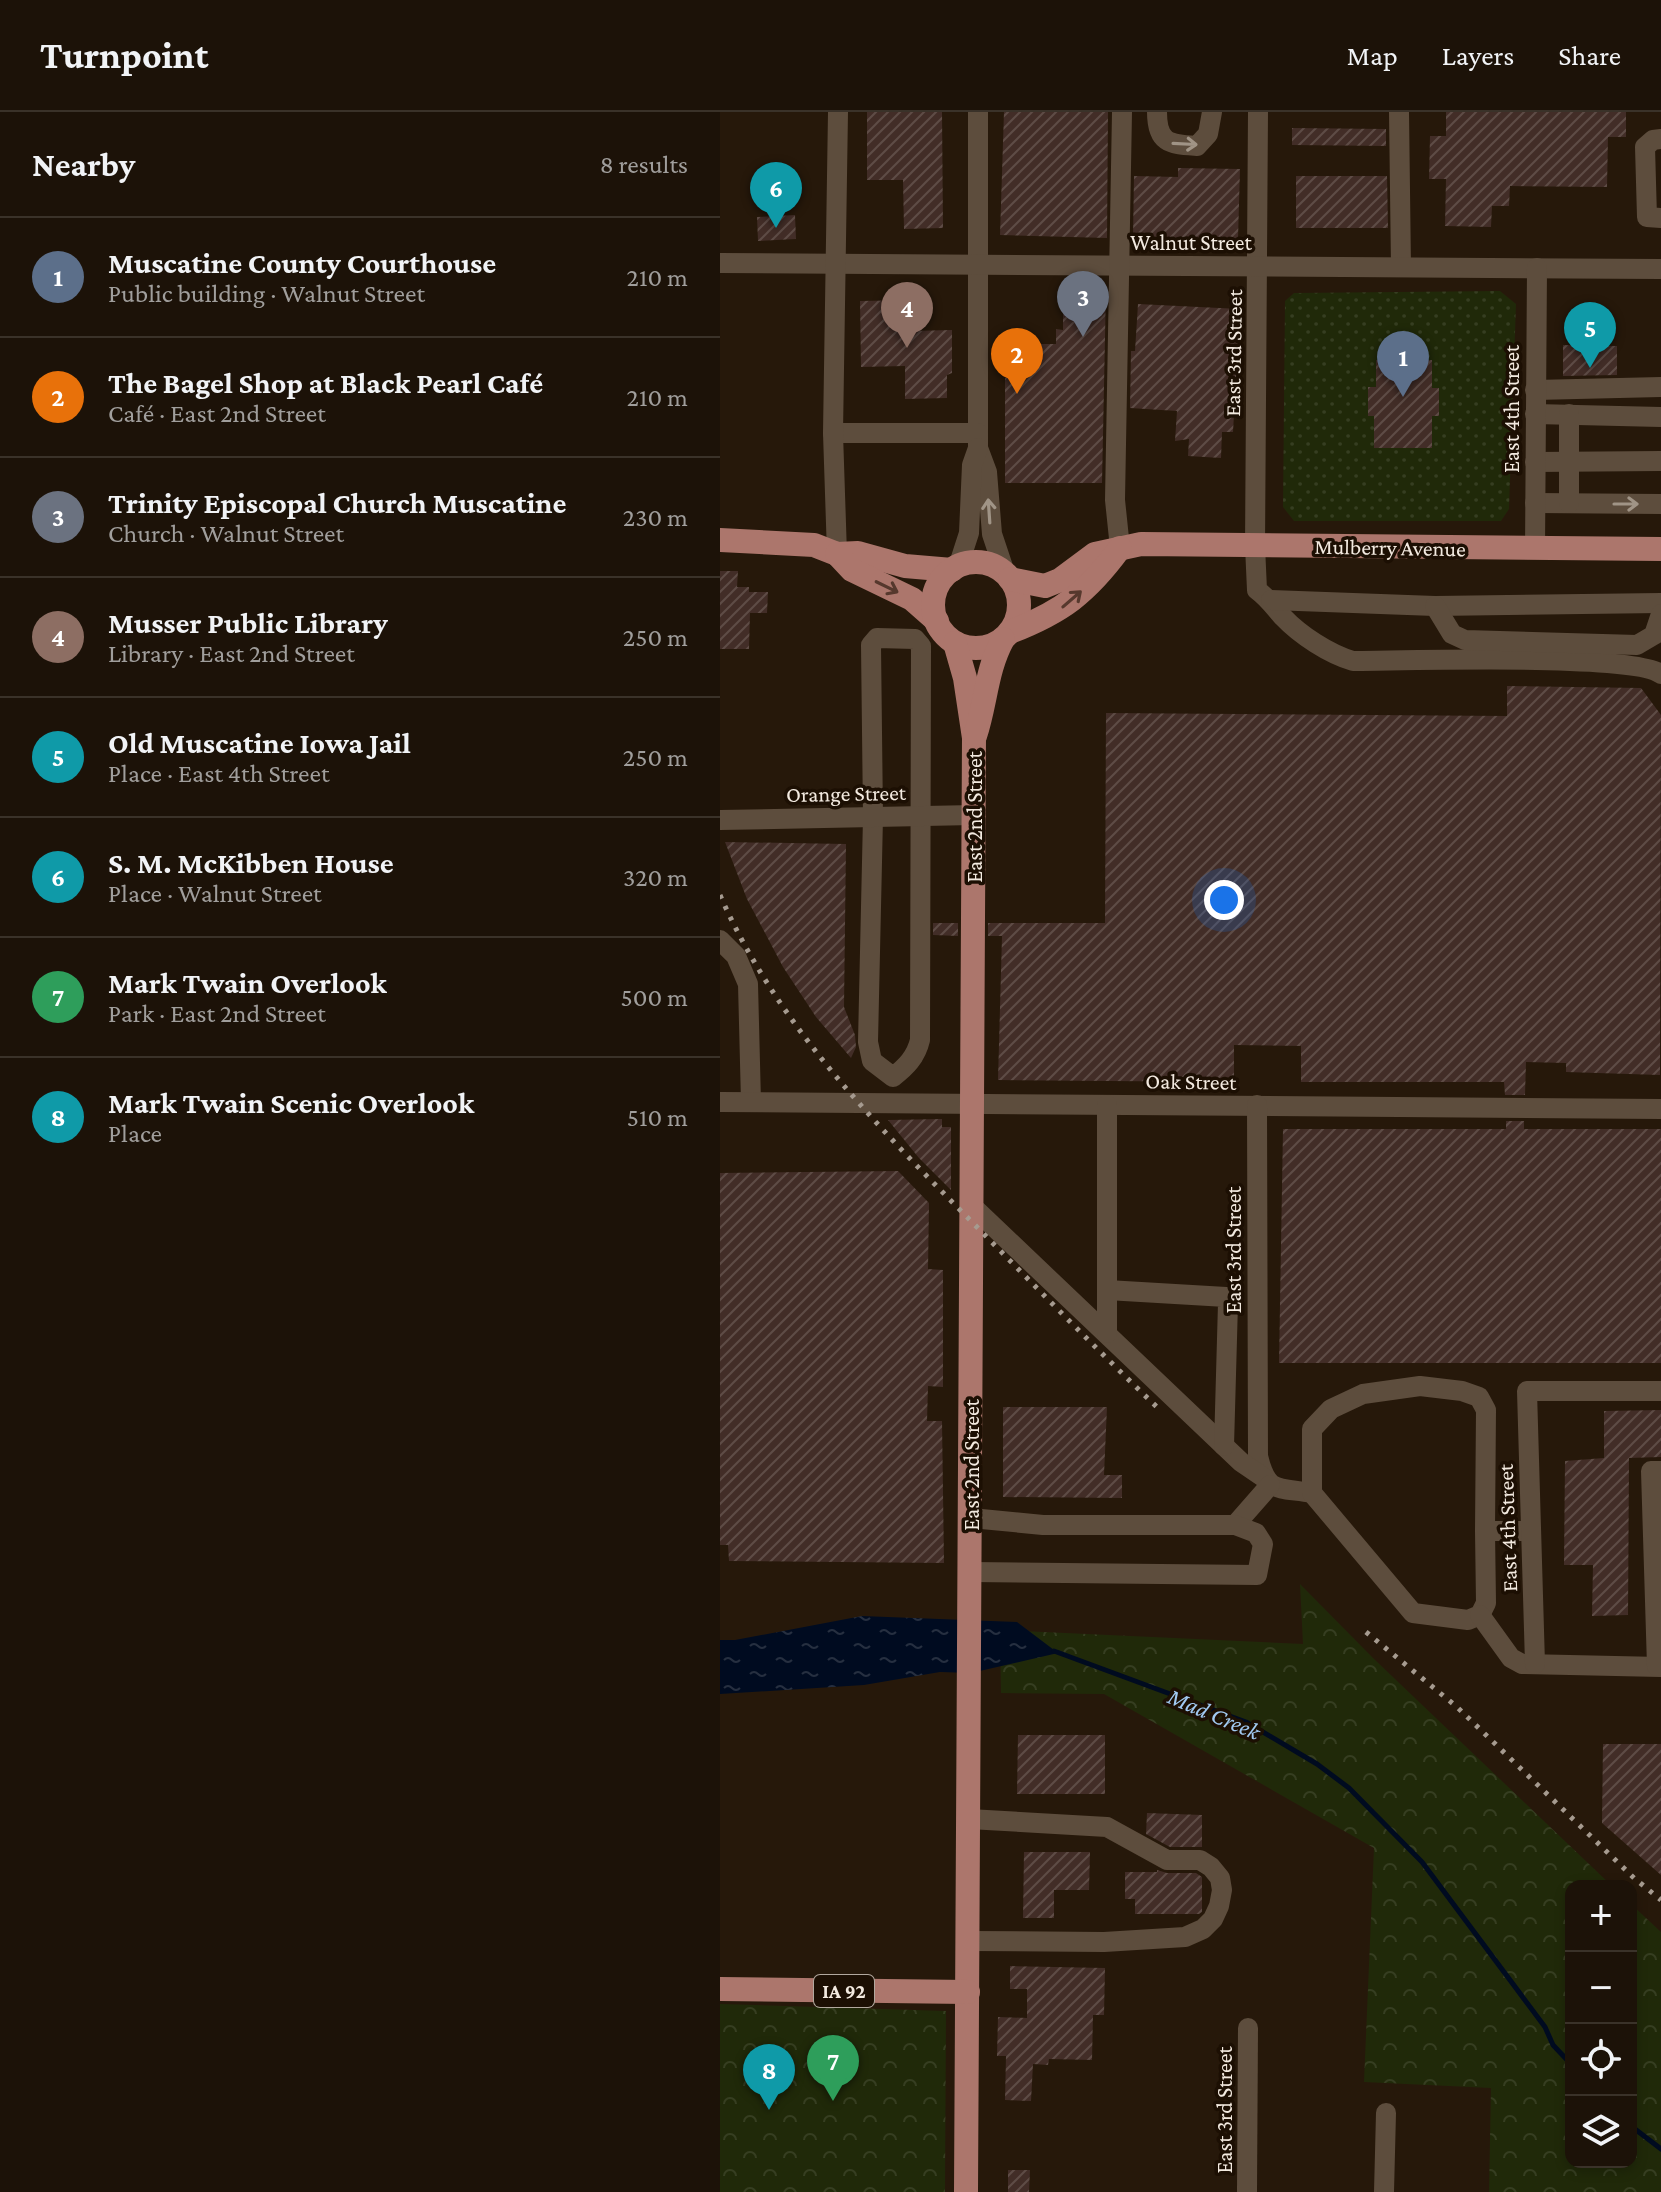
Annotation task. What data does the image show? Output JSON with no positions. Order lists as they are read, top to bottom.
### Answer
{
  "streets": {
    "main road": ["Mulberry Avenue", "East 2nd Street", "IA 92"],
    "street": [
      "Walnut Street",
      "East 3rd Street",
      "East 4th Street",
      "Orange Street",
      "Oak Street"
    ]
  },
  "crossings": [
    ["Walnut Street", "East 3rd Street"],
    ["Walnut Street", "East 4th Street"],
    ["East 3rd Street", "Mulberry Avenue"],
    ["East 3rd Street", "Oak Street"],
    ["East 4th Street", "Mulberry Avenue"],
    ["Mulberry Avenue", "East 2nd Street"],
    ["Orange Street", "East 2nd Street"],
    ["East 2nd Street", "Oak Street"],
    ["East 2nd Street", "IA 92"]
  ],
  "water": ["Mad Creek"],
  "page": {
    "header": "Turnpoint",
    "nav": ["Map", "Layers", "Share"],
    "heading": ["Nearby", "8 results"],
    "pins": [
      "6",
      "3",
      "4",
      "5",
      "2",
      "1",
      "7",
      "8"
    ],
    "list": [
      {
        "mark": "1",
        "name": "Muscatine County Courthouse",
        "note": "Public building · Walnut Street",
        "value": "210 m"
      },
      {
        "mark": "2",
        "name": "The Bagel Shop at Black Pearl Café",
        "note": "Café · East 2nd Street",
        "value": "210 m"
      },
      {
        "mark": "3",
        "name": "Trinity Episcopal Church Muscatine",
        "note": "Church · Walnut Street",
        "value": "230 m"
      },
      {
        "mark": "4",
        "name": "Musser Public Library",
        "note": "Library · East 2nd Street",
        "value": "250 m"
      },
      {
        "mark": "5",
        "name": "Old Muscatine Iowa Jail",
        "note": "Place · East 4th Street",
        "value": "250 m"
      },
      {
        "mark": "6",
        "name": "S. M. McKibben House",
        "note": "Place · Walnut Street",
        "value": "320 m"
      },
      {
        "mark": "7",
        "name": "Mark Twain Overlook",
        "note": "Park · East 2nd Street",
        "value": "500 m"
      },
      {
        "mark": "8",
        "name": "Mark Twain Scenic Overlook",
        "note": "Place",
        "value": "510 m"
      }
    ],
    "map_buttons": ["+", "−"]
  }
}
